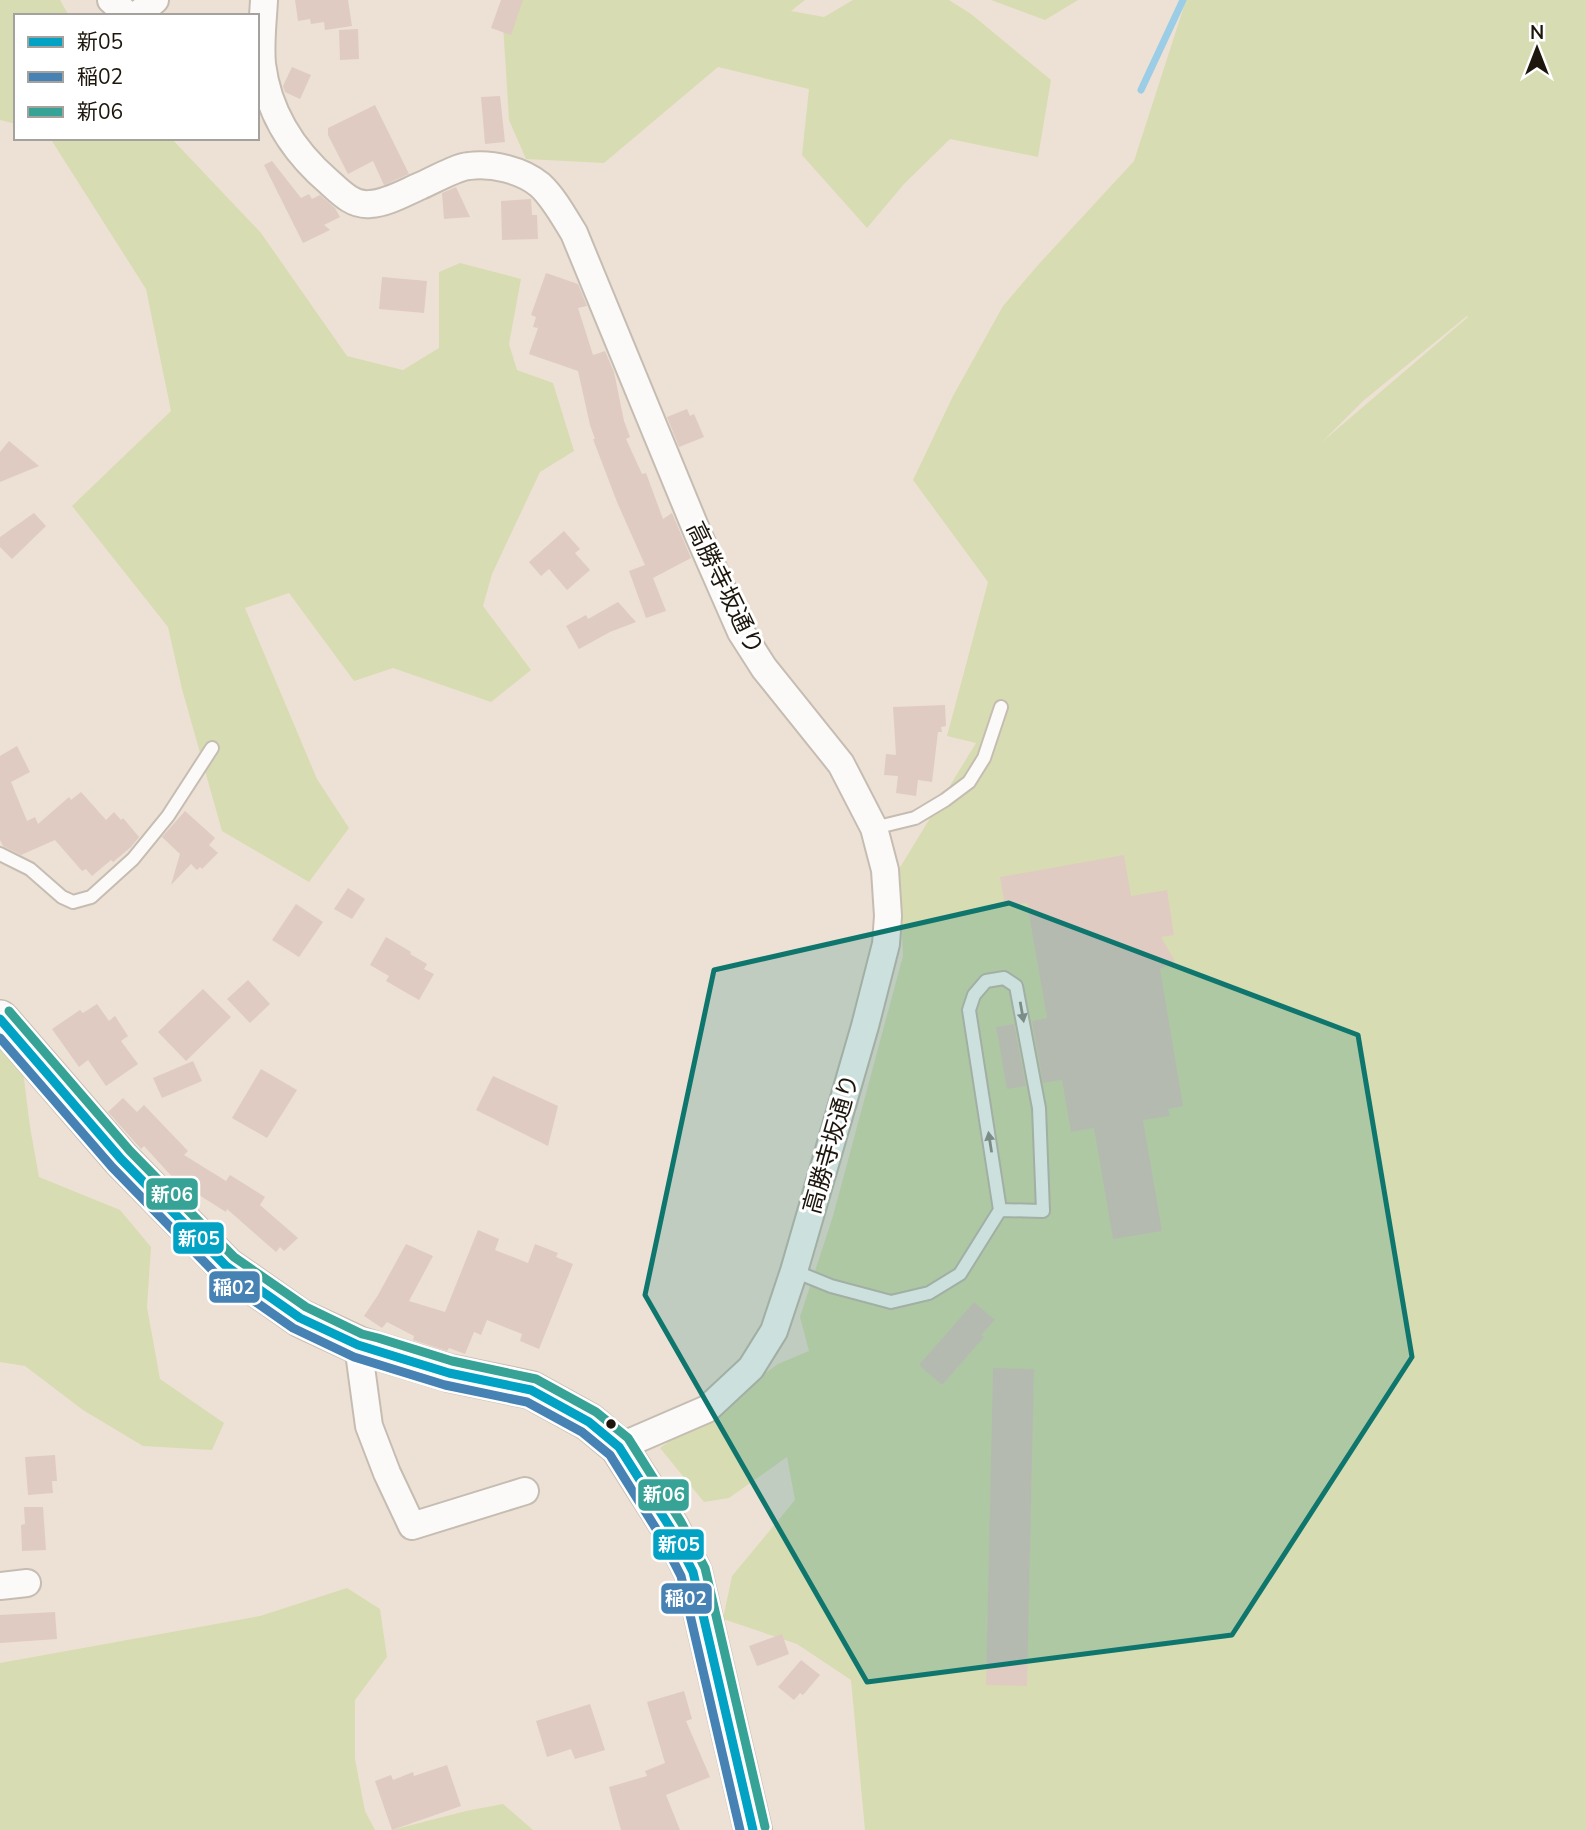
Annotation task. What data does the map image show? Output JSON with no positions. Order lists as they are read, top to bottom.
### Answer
{
  "streets": {
    "street": ["高勝寺坂通り"]
  },
  "lines": ["transit line 新06", "transit line 新05", "transit line 稲02"],
  "legend": ["新05", "稲02", "新06"],
  "north": "top"
}
